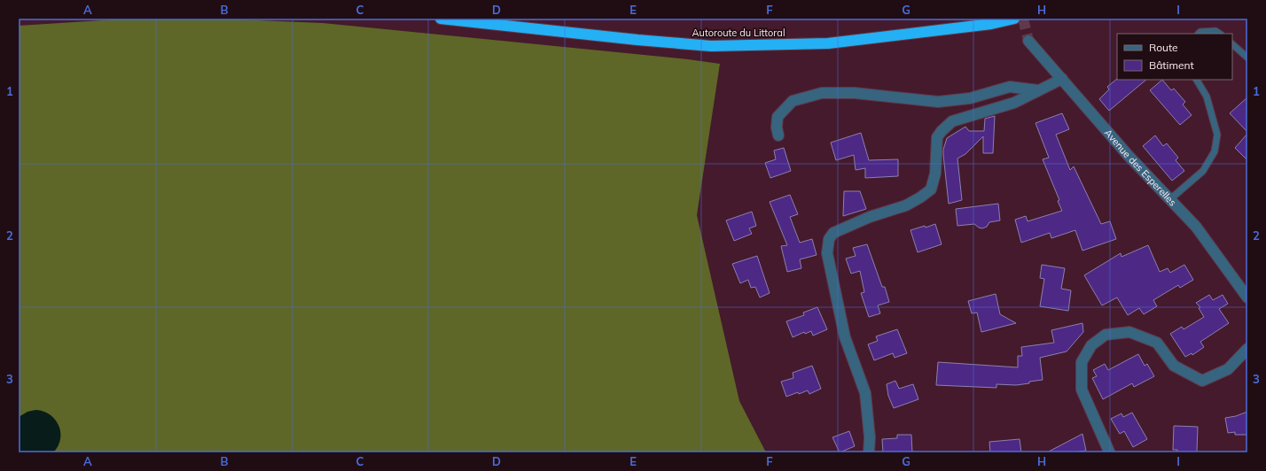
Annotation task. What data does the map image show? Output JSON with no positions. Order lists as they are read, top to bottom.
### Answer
{
  "streets": {
    "highway": ["Autoroute du Littoral"],
    "street": ["Avenue des Esperelles"]
  },
  "legend": ["Route", "Bâtiment"],
  "grid": {
    "columns": [
      "A",
      "B",
      "C",
      "D",
      "E",
      "F",
      "G",
      "H",
      "I"
    ],
    "rows": ["1", "2", "3"]
  }
}
